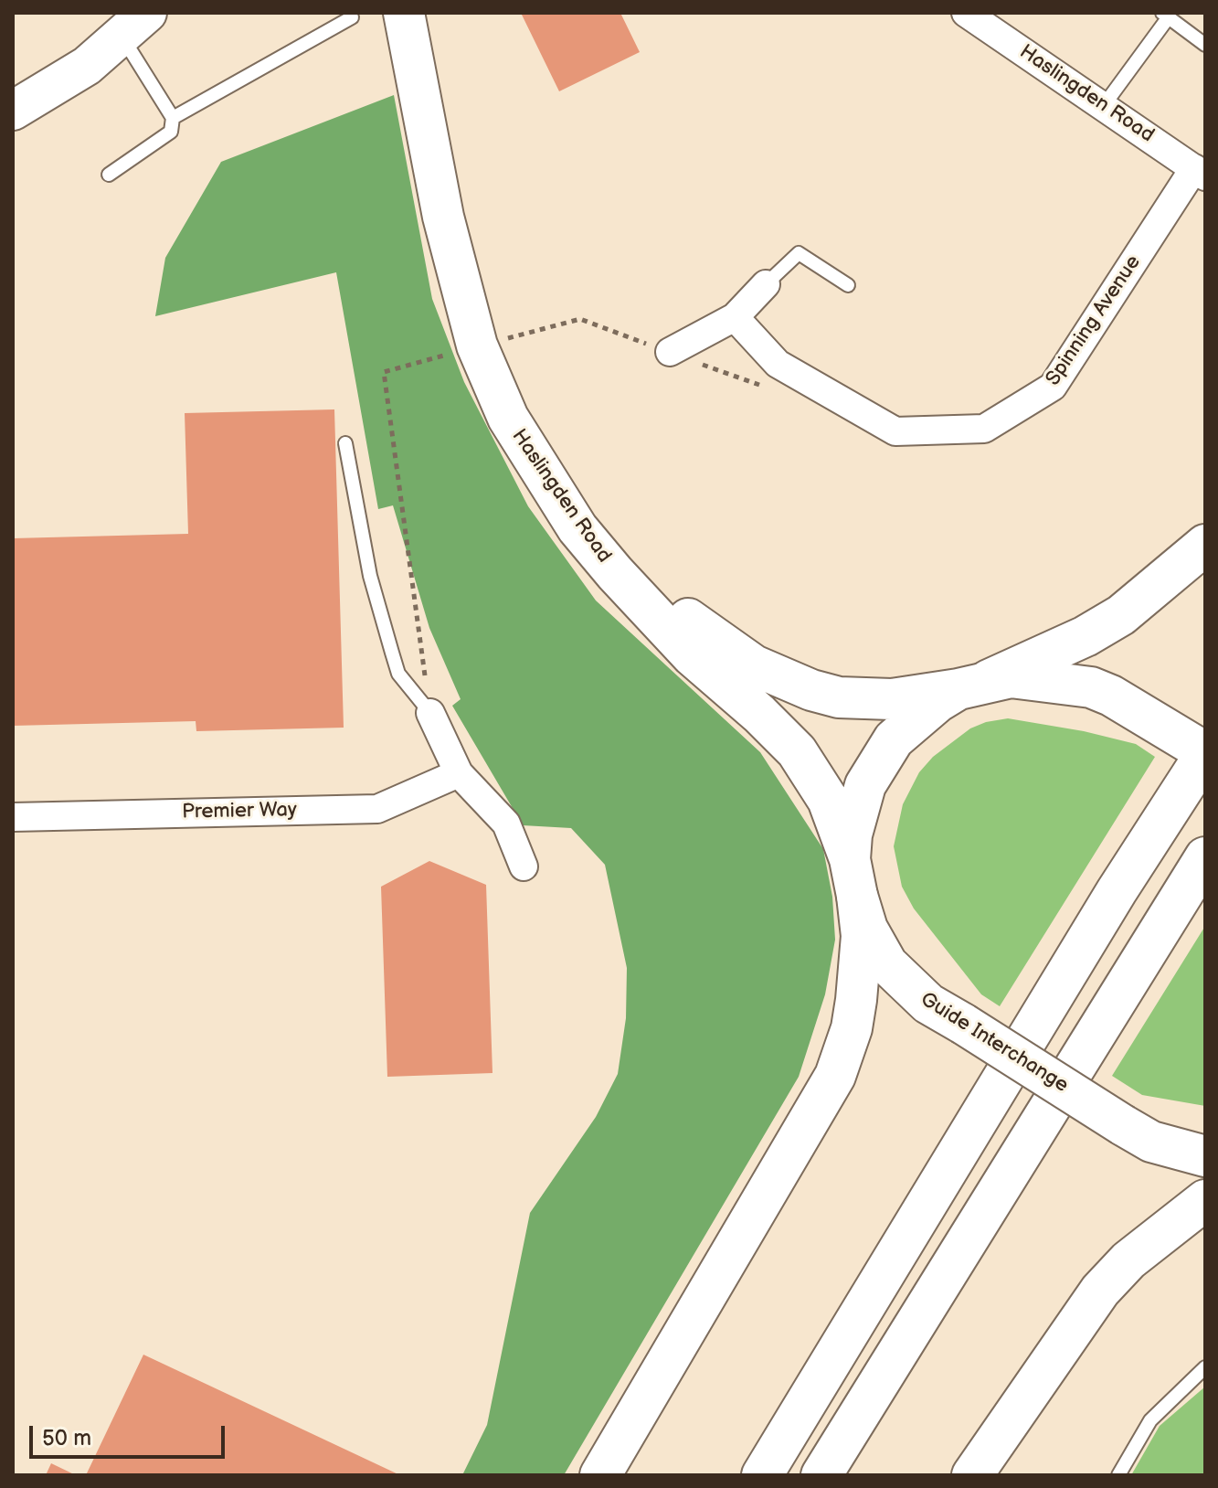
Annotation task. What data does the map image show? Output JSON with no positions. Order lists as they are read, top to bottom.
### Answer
{
  "streets": {
    "highway": ["Haslingden Road", "Guide Interchange"],
    "street": ["Spinning Avenue", "Premier Way"]
  },
  "crossings": [
    ["Haslingden Road", "Spinning Avenue"],
    ["Haslingden Road", "Guide Interchange"]
  ],
  "scale_bar": "50 m"
}
